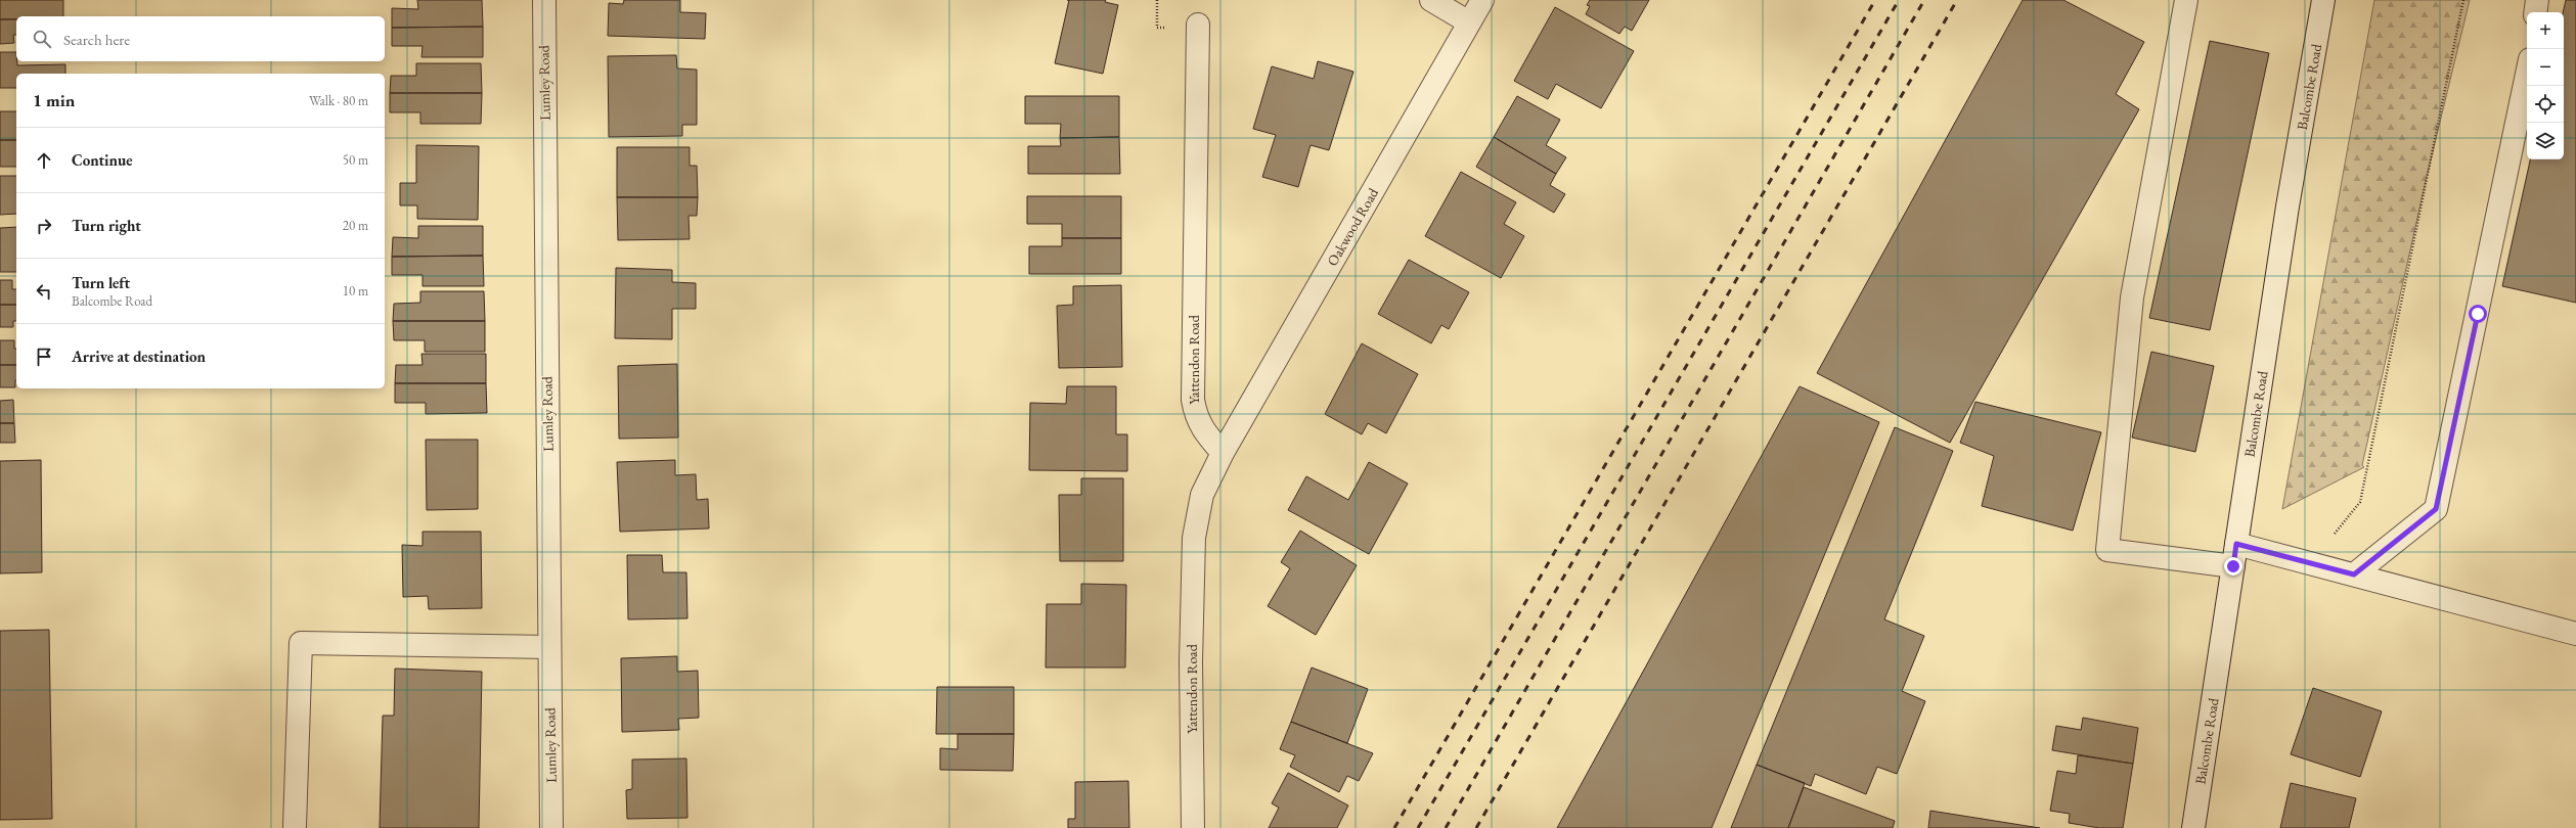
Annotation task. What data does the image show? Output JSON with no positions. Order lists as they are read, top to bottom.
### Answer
{
  "streets": {
    "street": [
      "Lumley Road",
      "Balcombe Road",
      "Oakwood Road",
      "Yattendon Road"
    ]
  },
  "crossings": [
    ["Oakwood Road", "Yattendon Road"]
  ],
  "page": {
    "map_buttons": ["+", "−"],
    "search": "Search here",
    "heading": ["1 min", "Walk · 80 m"],
    "list": [
      ["Continue", "50 m"],
      ["Turn right", "20 m"],
      ["Turn left", "Balcombe Road", "10 m"],
      "Arrive at destination"
    ]
  }
}
